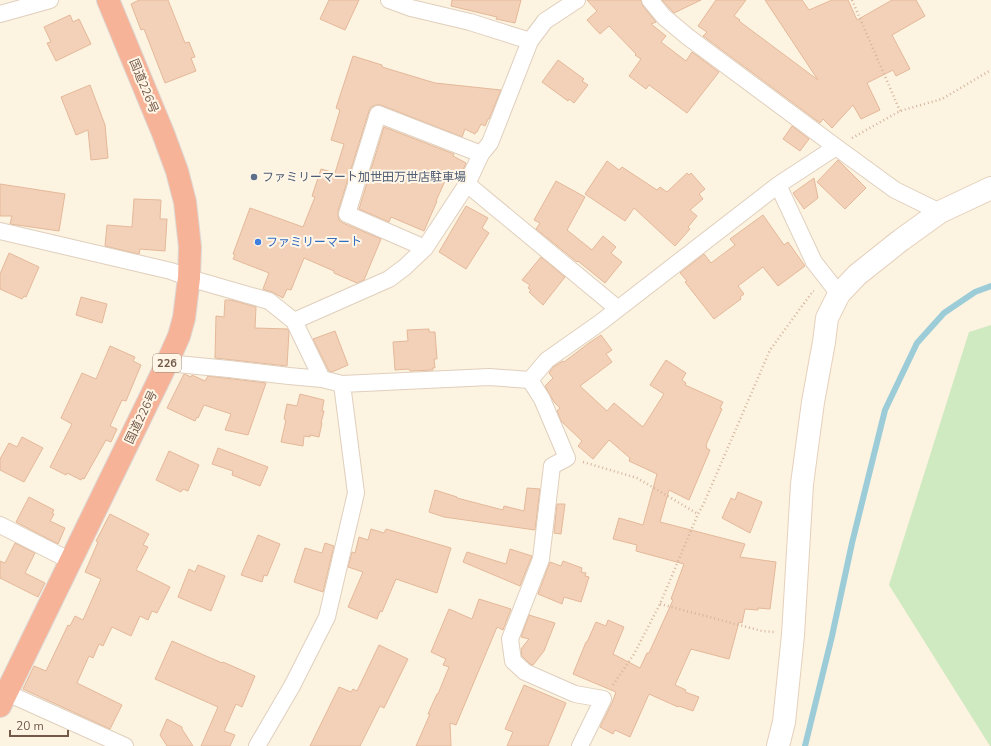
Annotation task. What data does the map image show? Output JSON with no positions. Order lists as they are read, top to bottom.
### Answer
{
  "streets": {
    "highway": ["国道226号", "226"]
  },
  "places": ["ファミリーマート加世田万世店駐車場", "ファミリーマート"],
  "scale_bar": "20 m"
}
